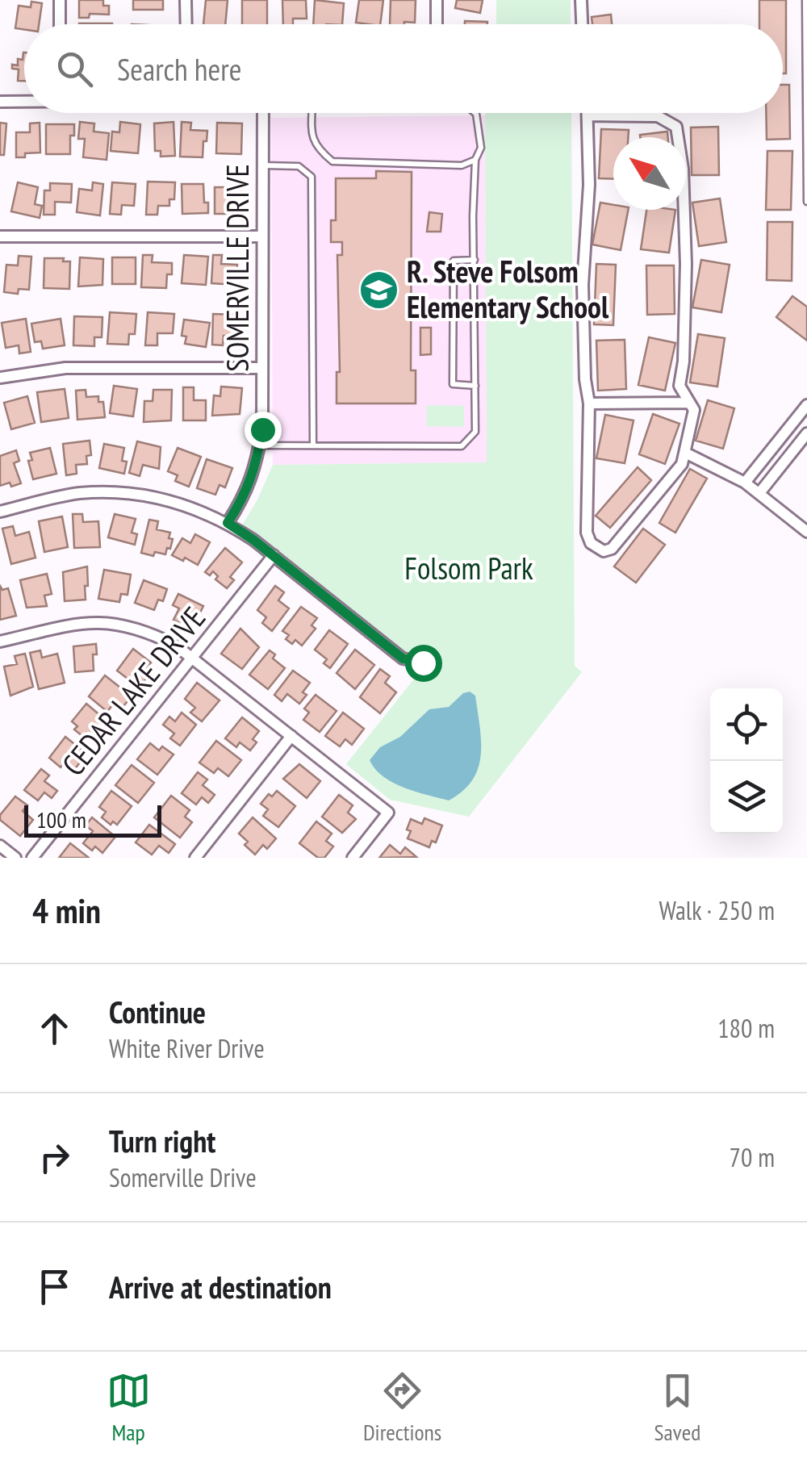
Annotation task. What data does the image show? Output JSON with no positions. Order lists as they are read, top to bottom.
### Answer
{
  "streets": {
    "street": ["SOMERVILLE DRIVE", "CEDAR LAKE DRIVE"]
  },
  "parks": ["Folsom Park"],
  "places": {
    "school or university": ["R. Steve Folsom Elementary School"]
  },
  "scale_bar": "100 m",
  "north": "top left",
  "page": {
    "search": "Search here",
    "scale": "100 m",
    "heading": ["4 min", "Walk · 250 m"],
    "list": [
      ["Continue", "White River Drive", "180 m"],
      ["Turn right", "Somerville Drive", "70 m"],
      "Arrive at destination"
    ],
    "nav": ["Map", "Directions", "Saved"]
  }
}
